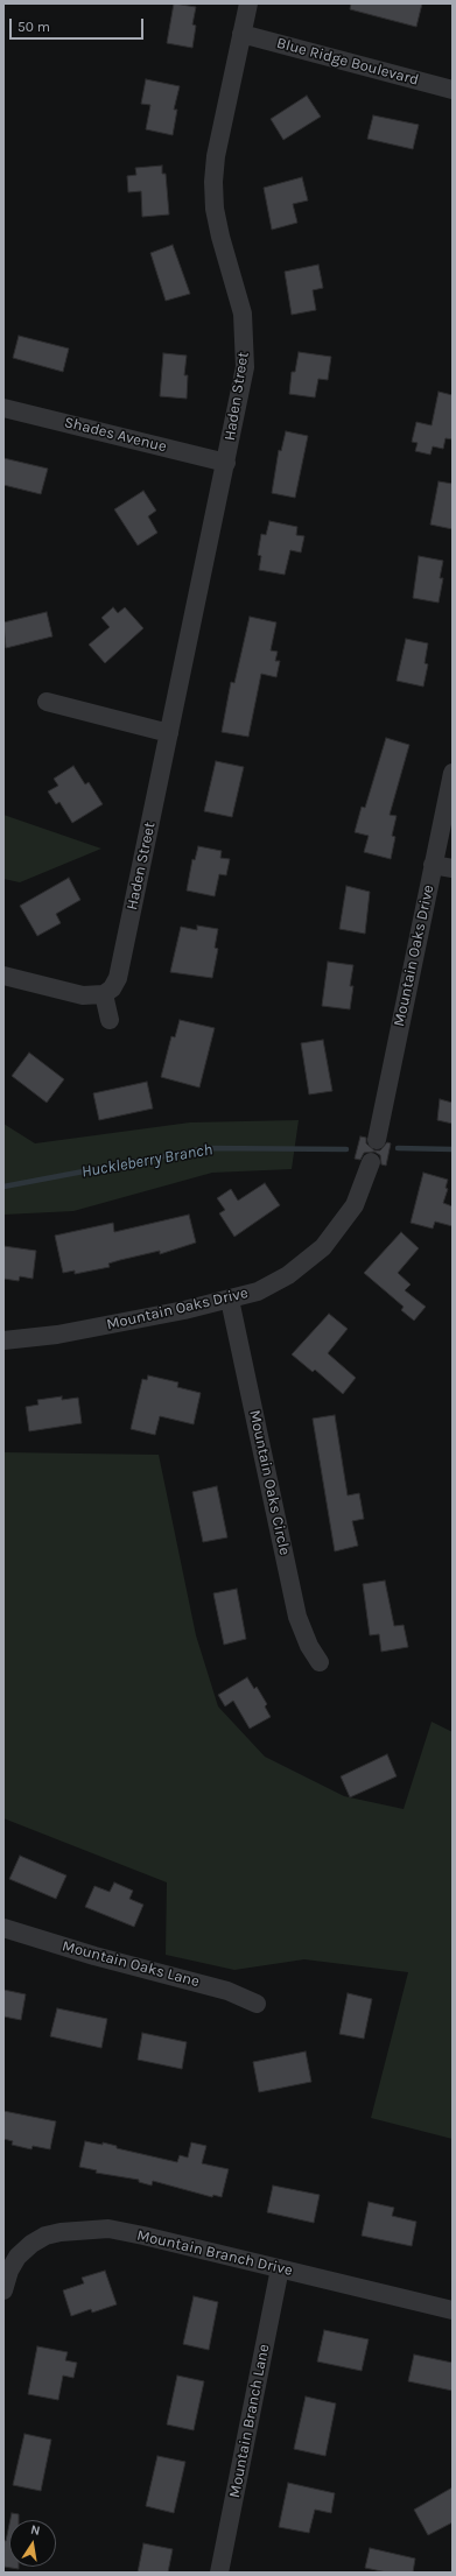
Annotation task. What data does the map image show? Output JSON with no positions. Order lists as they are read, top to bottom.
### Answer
{
  "streets": {
    "street": [
      "Blue Ridge Boulevard",
      "Haden Street",
      "Shades Avenue",
      "Mountain Oaks Drive",
      "Mountain Oaks Circle",
      "Mountain Oaks Lane",
      "Mountain Branch Drive",
      "Mountain Branch Lane"
    ]
  },
  "crossings": [
    ["Blue Ridge Boulevard", "Haden Street"],
    ["Haden Street", "Shades Avenue"],
    ["Mountain Oaks Drive", "Mountain Oaks Circle"],
    ["Mountain Branch Drive", "Mountain Branch Lane"]
  ],
  "water": ["Huckleberry Branch"],
  "scale_bar": "50 m",
  "north": "top"
}
